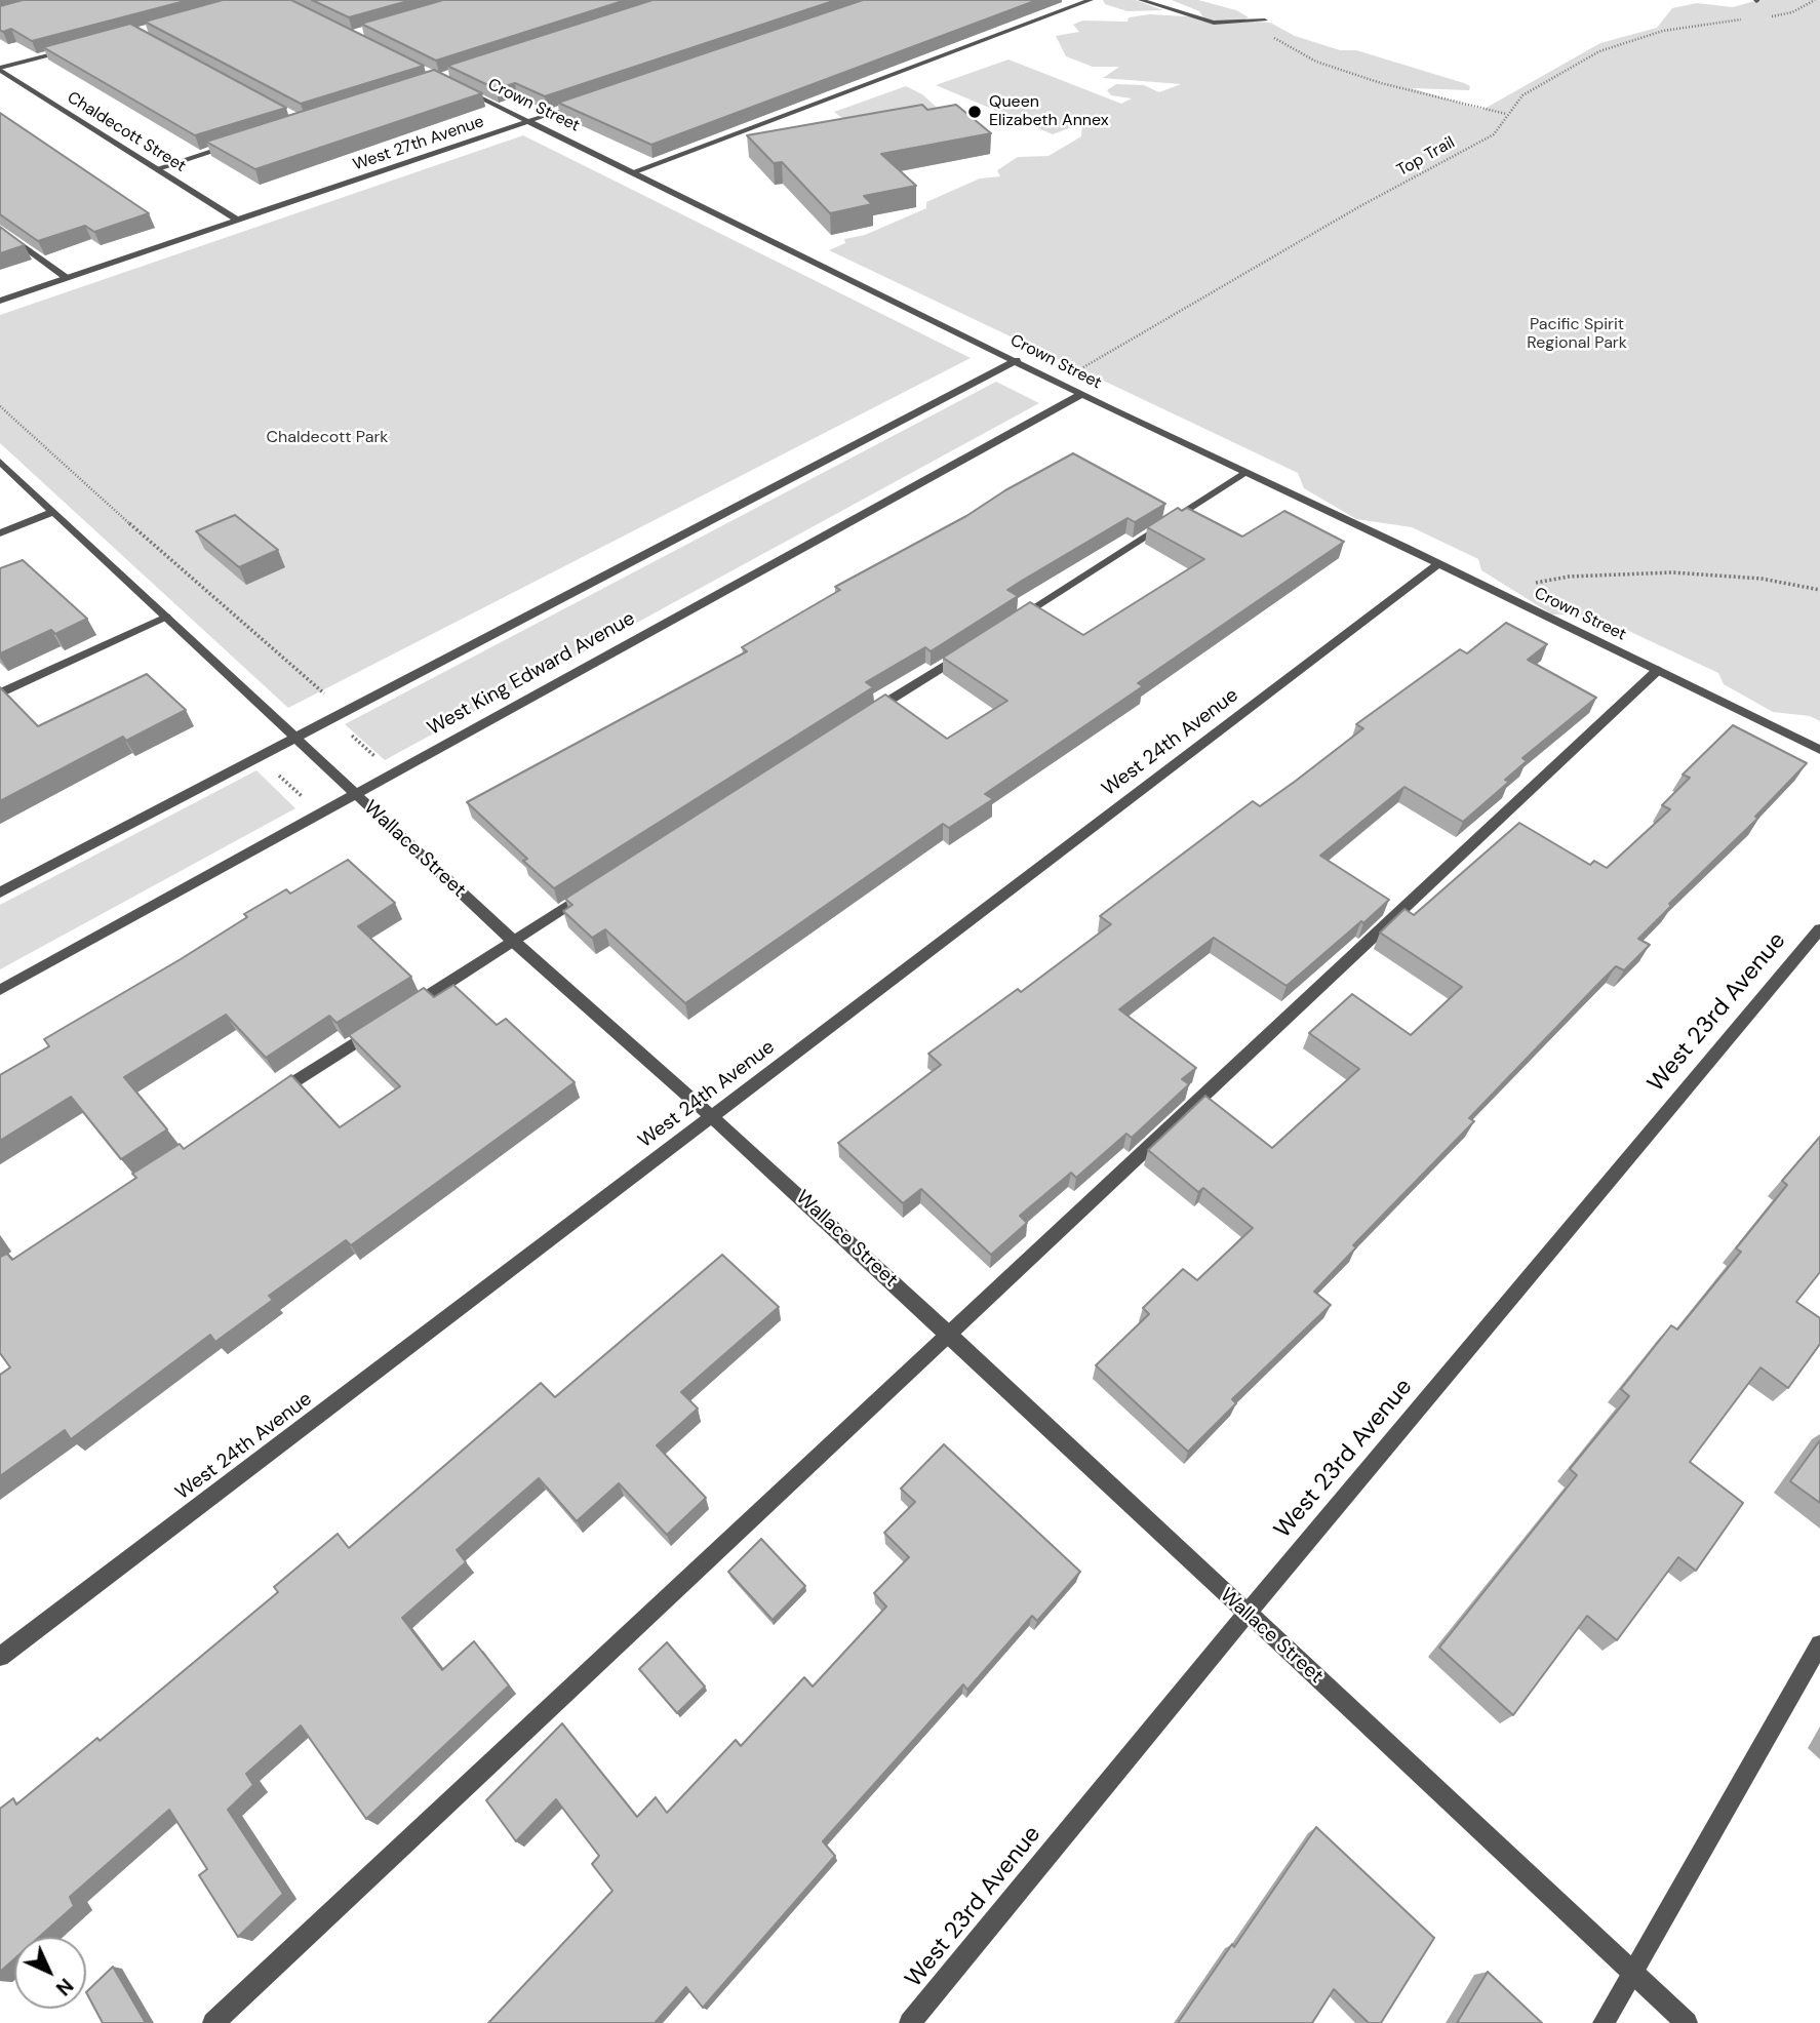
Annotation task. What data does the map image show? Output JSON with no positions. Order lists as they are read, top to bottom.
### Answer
{
  "streets": {
    "street": [
      "Crown Street",
      "Chaldecott Street",
      "West 27th Avenue",
      "West King Edward Avenue",
      "West 24th Avenue",
      "Wallace Street",
      "West 23rd Avenue"
    ],
    "path": ["Top Trail"]
  },
  "crossings": [
    ["Crown Street", "West 27th Avenue"],
    ["Crown Street", "Top Trail"],
    ["Crown Street", "West King Edward Avenue"],
    ["Crown Street", "West 24th Avenue"],
    ["Chaldecott Street", "West 27th Avenue"],
    ["West King Edward Avenue", "Wallace Street"],
    ["West 24th Avenue", "Wallace Street"],
    ["Wallace Street", "West 23rd Avenue"]
  ],
  "parks": ["Pacific Spirit Regional Park", "Chaldecott Park"],
  "places": ["Queen Elizabeth Annex"],
  "north": "bottom right"
}
